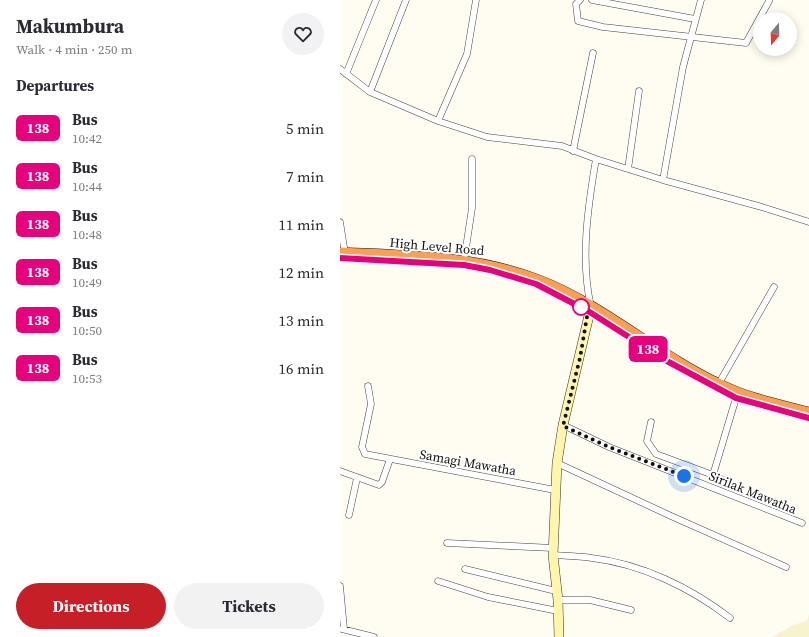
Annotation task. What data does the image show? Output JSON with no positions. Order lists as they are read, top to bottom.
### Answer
{
  "streets": {
    "highway": ["High Level Road"],
    "street": ["Samagi Mawatha", "Sirilak Mawatha"]
  },
  "lines": ["bus line 138"],
  "north": "bottom",
  "page": {
    "heading": [
      ["Makumbura", "Walk · 4 min · 250 m"],
      "Departures"
    ],
    "on_map": "138",
    "list": [
      {
        "mark": "138",
        "name": "Bus",
        "note": "10:42",
        "value": "5 min"
      },
      {
        "mark": "138",
        "name": "Bus",
        "note": "10:44",
        "value": "7 min"
      },
      {
        "mark": "138",
        "name": "Bus",
        "note": "10:48",
        "value": "11 min"
      },
      {
        "mark": "138",
        "name": "Bus",
        "note": "10:49",
        "value": "12 min"
      },
      {
        "mark": "138",
        "name": "Bus",
        "note": "10:50",
        "value": "13 min"
      },
      {
        "mark": "138",
        "name": "Bus",
        "note": "10:53",
        "value": "16 min"
      }
    ],
    "buttons": ["Directions", "Tickets"]
  }
}
